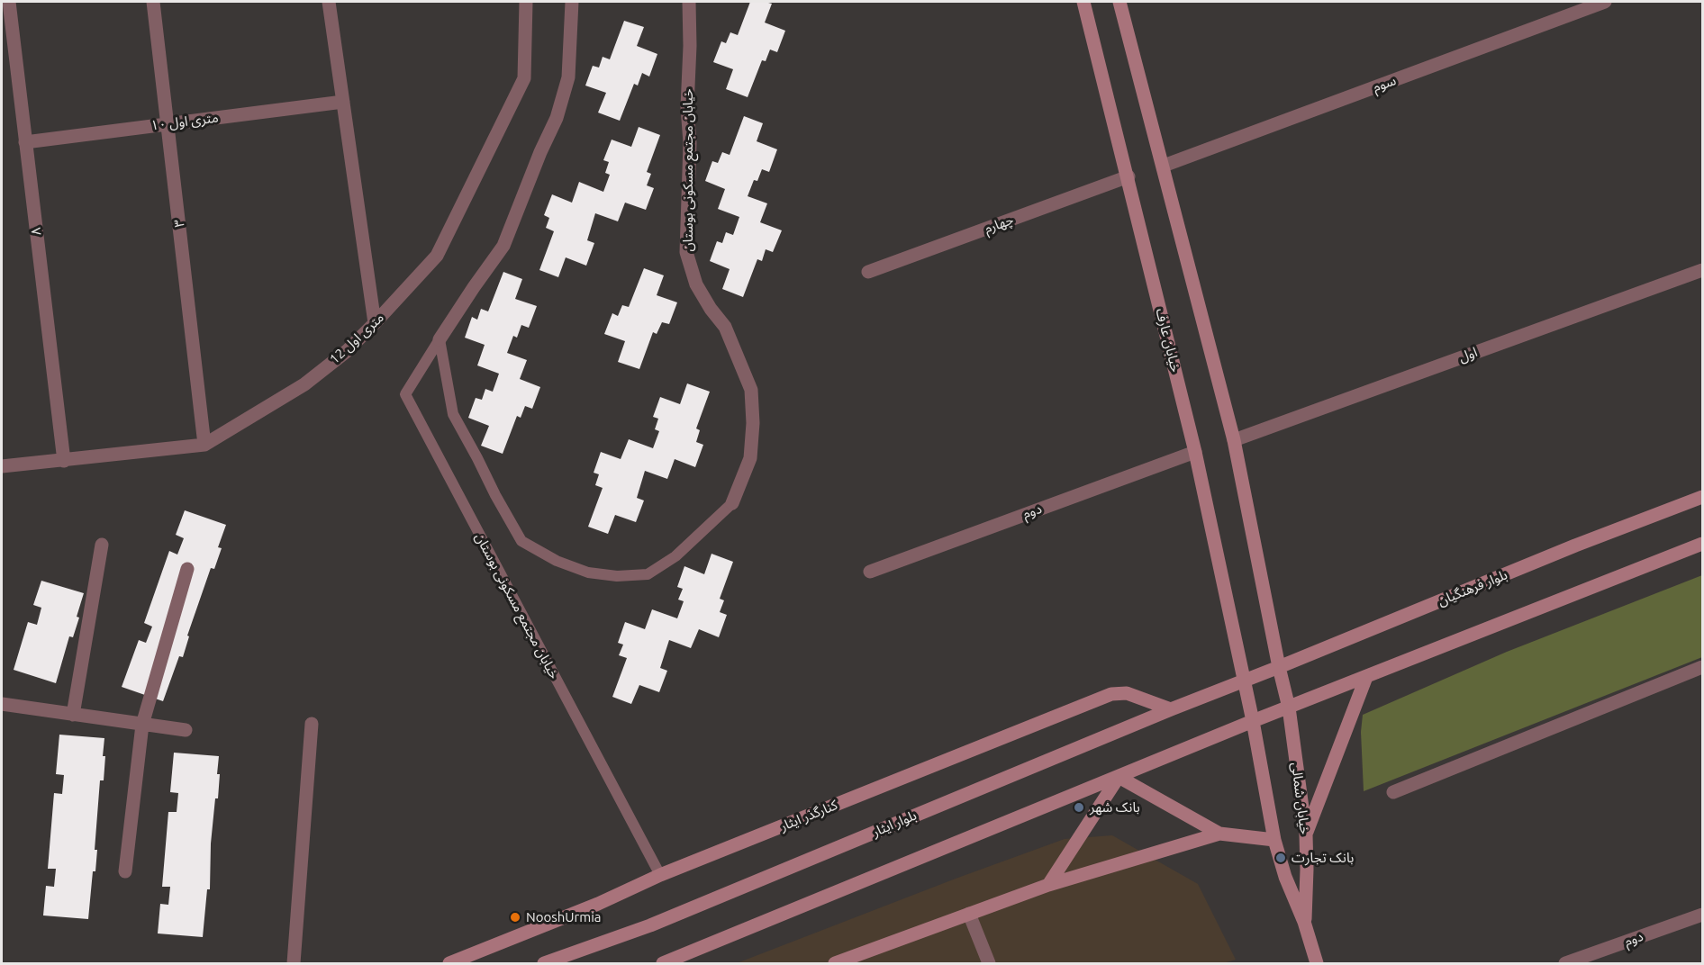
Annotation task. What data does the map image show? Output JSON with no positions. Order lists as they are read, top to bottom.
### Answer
{
  "streets": {
    "main road": [
      "خیابان عارف",
      "بلوار فرهنگیان",
      "خیابان شمالی",
      "کنارگذر ایثار",
      "بلوار ایثار"
    ],
    "street": [
      "سوم",
      "۱۰ متری اول",
      "خیابان مجتمع مسکونی بوستان",
      "۳",
      "چهارم",
      "۸",
      "12 متری اول",
      "اول",
      "دوم"
    ]
  },
  "crossings": [
    ["۱۰ متری اول", "۳"],
    ["۱۰ متری اول", "۸"],
    ["خیابان مجتمع مسکونی بوستان", "کنارگذر ایثار"],
    ["۳", "12 متری اول"],
    ["چهارم", "خیابان عارف"],
    ["۸", "12 متری اول"],
    ["خیابان عارف", "دوم"],
    ["خیابان عارف", "بلوار فرهنگیان"],
    ["خیابان عارف", "خیابان شمالی"],
    ["خیابان عارف", "بلوار ایثار"],
    ["بلوار فرهنگیان", "خیابان شمالی"],
    ["بلوار فرهنگیان", "بلوار ایثار"],
    ["کنارگذر ایثار", "بلوار ایثار"]
  ],
  "places": ["بانک شهر", "بانک تجارت", "NooshUrmia"]
}
